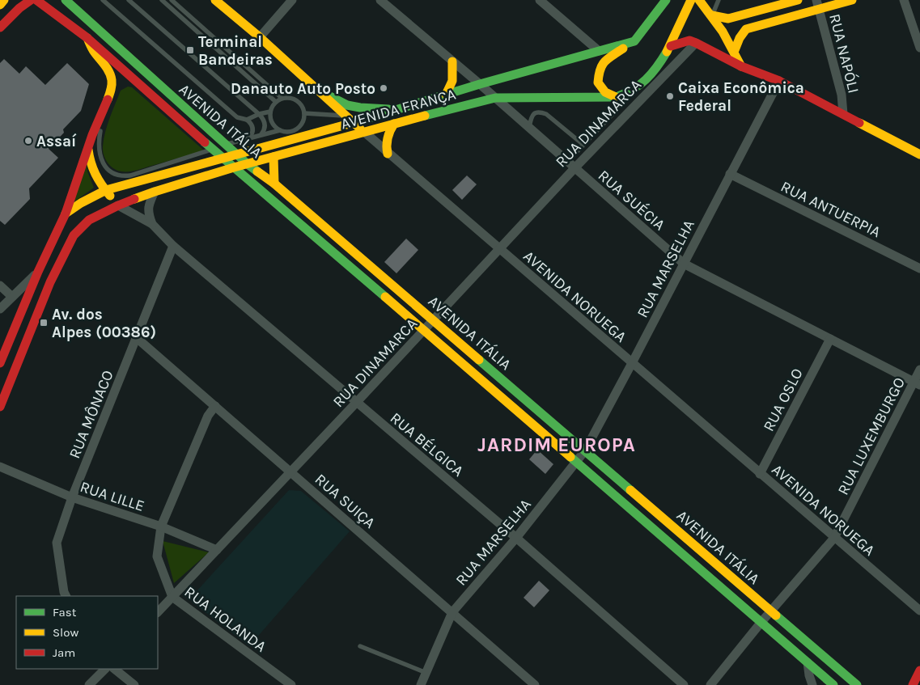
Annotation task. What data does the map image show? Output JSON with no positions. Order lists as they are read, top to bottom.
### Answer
{
  "streets": {
    "main road": ["AVENIDA FRANÇA", "AVENIDA ITÁLIA", "AVENIDA NORUEGA"],
    "street": [
      "RUA NAPÓLI",
      "RUA DINAMARCA",
      "RUA SUÉCIA",
      "RUA ANTUERPIA",
      "RUA MARSELHA",
      "RUA OSLO",
      "RUA MÔNACO",
      "RUA LUXEMBURGO",
      "RUA BÉLGICA",
      "RUA LILLE",
      "RUA SUIÇA",
      "RUA HOLANDA"
    ]
  },
  "crossings": [
    ["AVENIDA FRANÇA", "AVENIDA ITÁLIA"],
    ["AVENIDA FRANÇA", "RUA SUÉCIA"],
    ["AVENIDA FRANÇA", "AVENIDA NORUEGA"],
    ["AVENIDA FRANÇA", "RUA BÉLGICA"],
    ["AVENIDA ITÁLIA", "RUA DINAMARCA"],
    ["AVENIDA ITÁLIA", "RUA MARSELHA"],
    ["AVENIDA ITÁLIA", "RUA LUXEMBURGO"],
    ["RUA DINAMARCA", "RUA SUÉCIA"],
    ["RUA DINAMARCA", "AVENIDA NORUEGA"],
    ["RUA DINAMARCA", "RUA BÉLGICA"],
    ["RUA DINAMARCA", "RUA LILLE"],
    ["RUA DINAMARCA", "RUA SUIÇA"],
    ["RUA DINAMARCA", "RUA HOLANDA"],
    ["RUA SUÉCIA", "RUA MARSELHA"],
    ["RUA SUÉCIA", "RUA OSLO"],
    ["RUA SUÉCIA", "RUA LUXEMBURGO"],
    ["RUA ANTUERPIA", "RUA MARSELHA"],
    ["RUA MARSELHA", "AVENIDA NORUEGA"],
    ["RUA MARSELHA", "RUA BÉLGICA"],
    ["RUA MARSELHA", "RUA SUIÇA"],
    ["AVENIDA NORUEGA", "RUA OSLO"],
    ["AVENIDA NORUEGA", "RUA LUXEMBURGO"],
    ["RUA MÔNACO", "RUA BÉLGICA"],
    ["RUA MÔNACO", "RUA LILLE"],
    ["RUA MÔNACO", "RUA SUIÇA"],
    ["RUA LILLE", "RUA HOLANDA"],
    ["RUA SUIÇA", "RUA HOLANDA"]
  ],
  "districts": ["JARDIM EUROPA"],
  "places": {
    "transit": ["Terminal Bandeiras", "Av. dos Alpes (00386)"],
    "other": ["Danauto Auto Posto", "Caixa Econômica Federal", "Assaí"]
  },
  "legend": ["Fast", "Slow", "Jam"]
}
